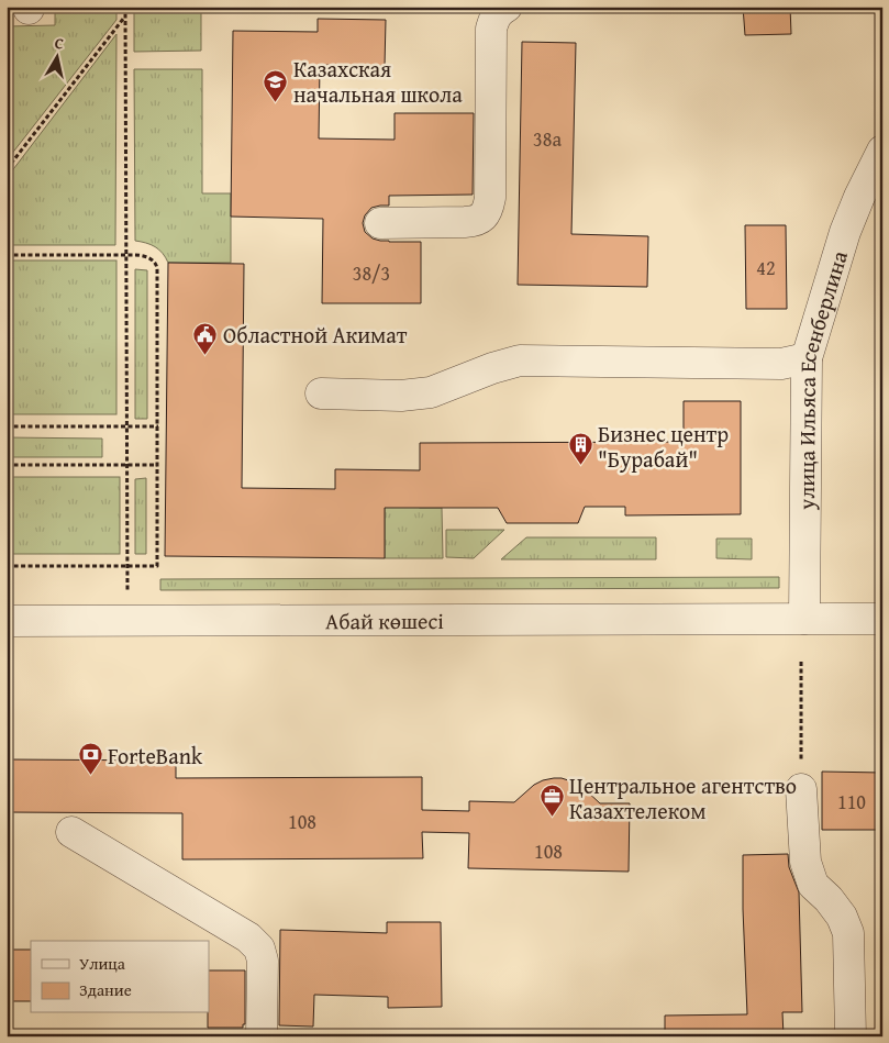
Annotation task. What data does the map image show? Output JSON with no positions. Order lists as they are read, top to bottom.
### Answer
{
  "streets": {
    "street": ["улица Ильяса Есенберлина", "Абай көшесі"]
  },
  "crossings": [
    ["улица Ильяса Есенберлина", "Абай көшесі"]
  ],
  "places": {
    "school or university": ["Казахская начальная школа"],
    "public building": ["Областной Акимат"],
    "building": ["Бизнес центр \"Бурабай\""],
    "bank": ["ForteBank"],
    "office": ["Центральное агентство Казахтелеком"]
  },
  "house_numbers": [
    "38а",
    "42",
    "38/3",
    "110",
    "108",
    "108"
  ],
  "legend": ["Улица", "Здание"],
  "north": "top"
}
